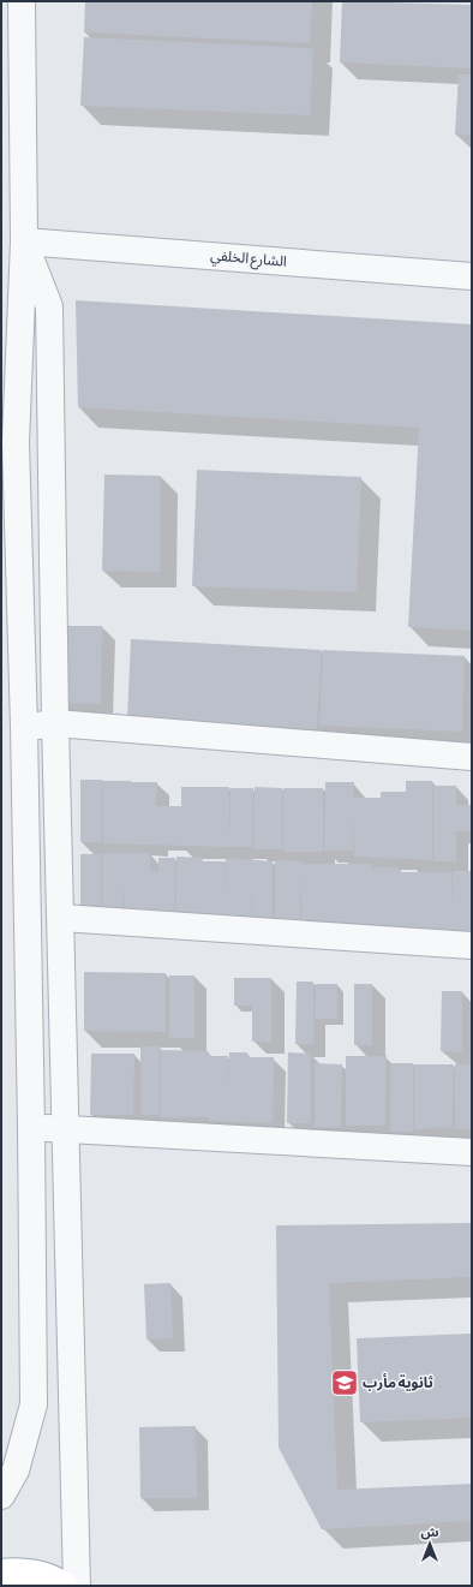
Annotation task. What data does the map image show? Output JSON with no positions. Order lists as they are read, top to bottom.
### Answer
{
  "streets": {
    "street": ["الشارع الخلفي"]
  },
  "places": {
    "school or university": ["ثانوية مأرب"]
  },
  "north": "top"
}
